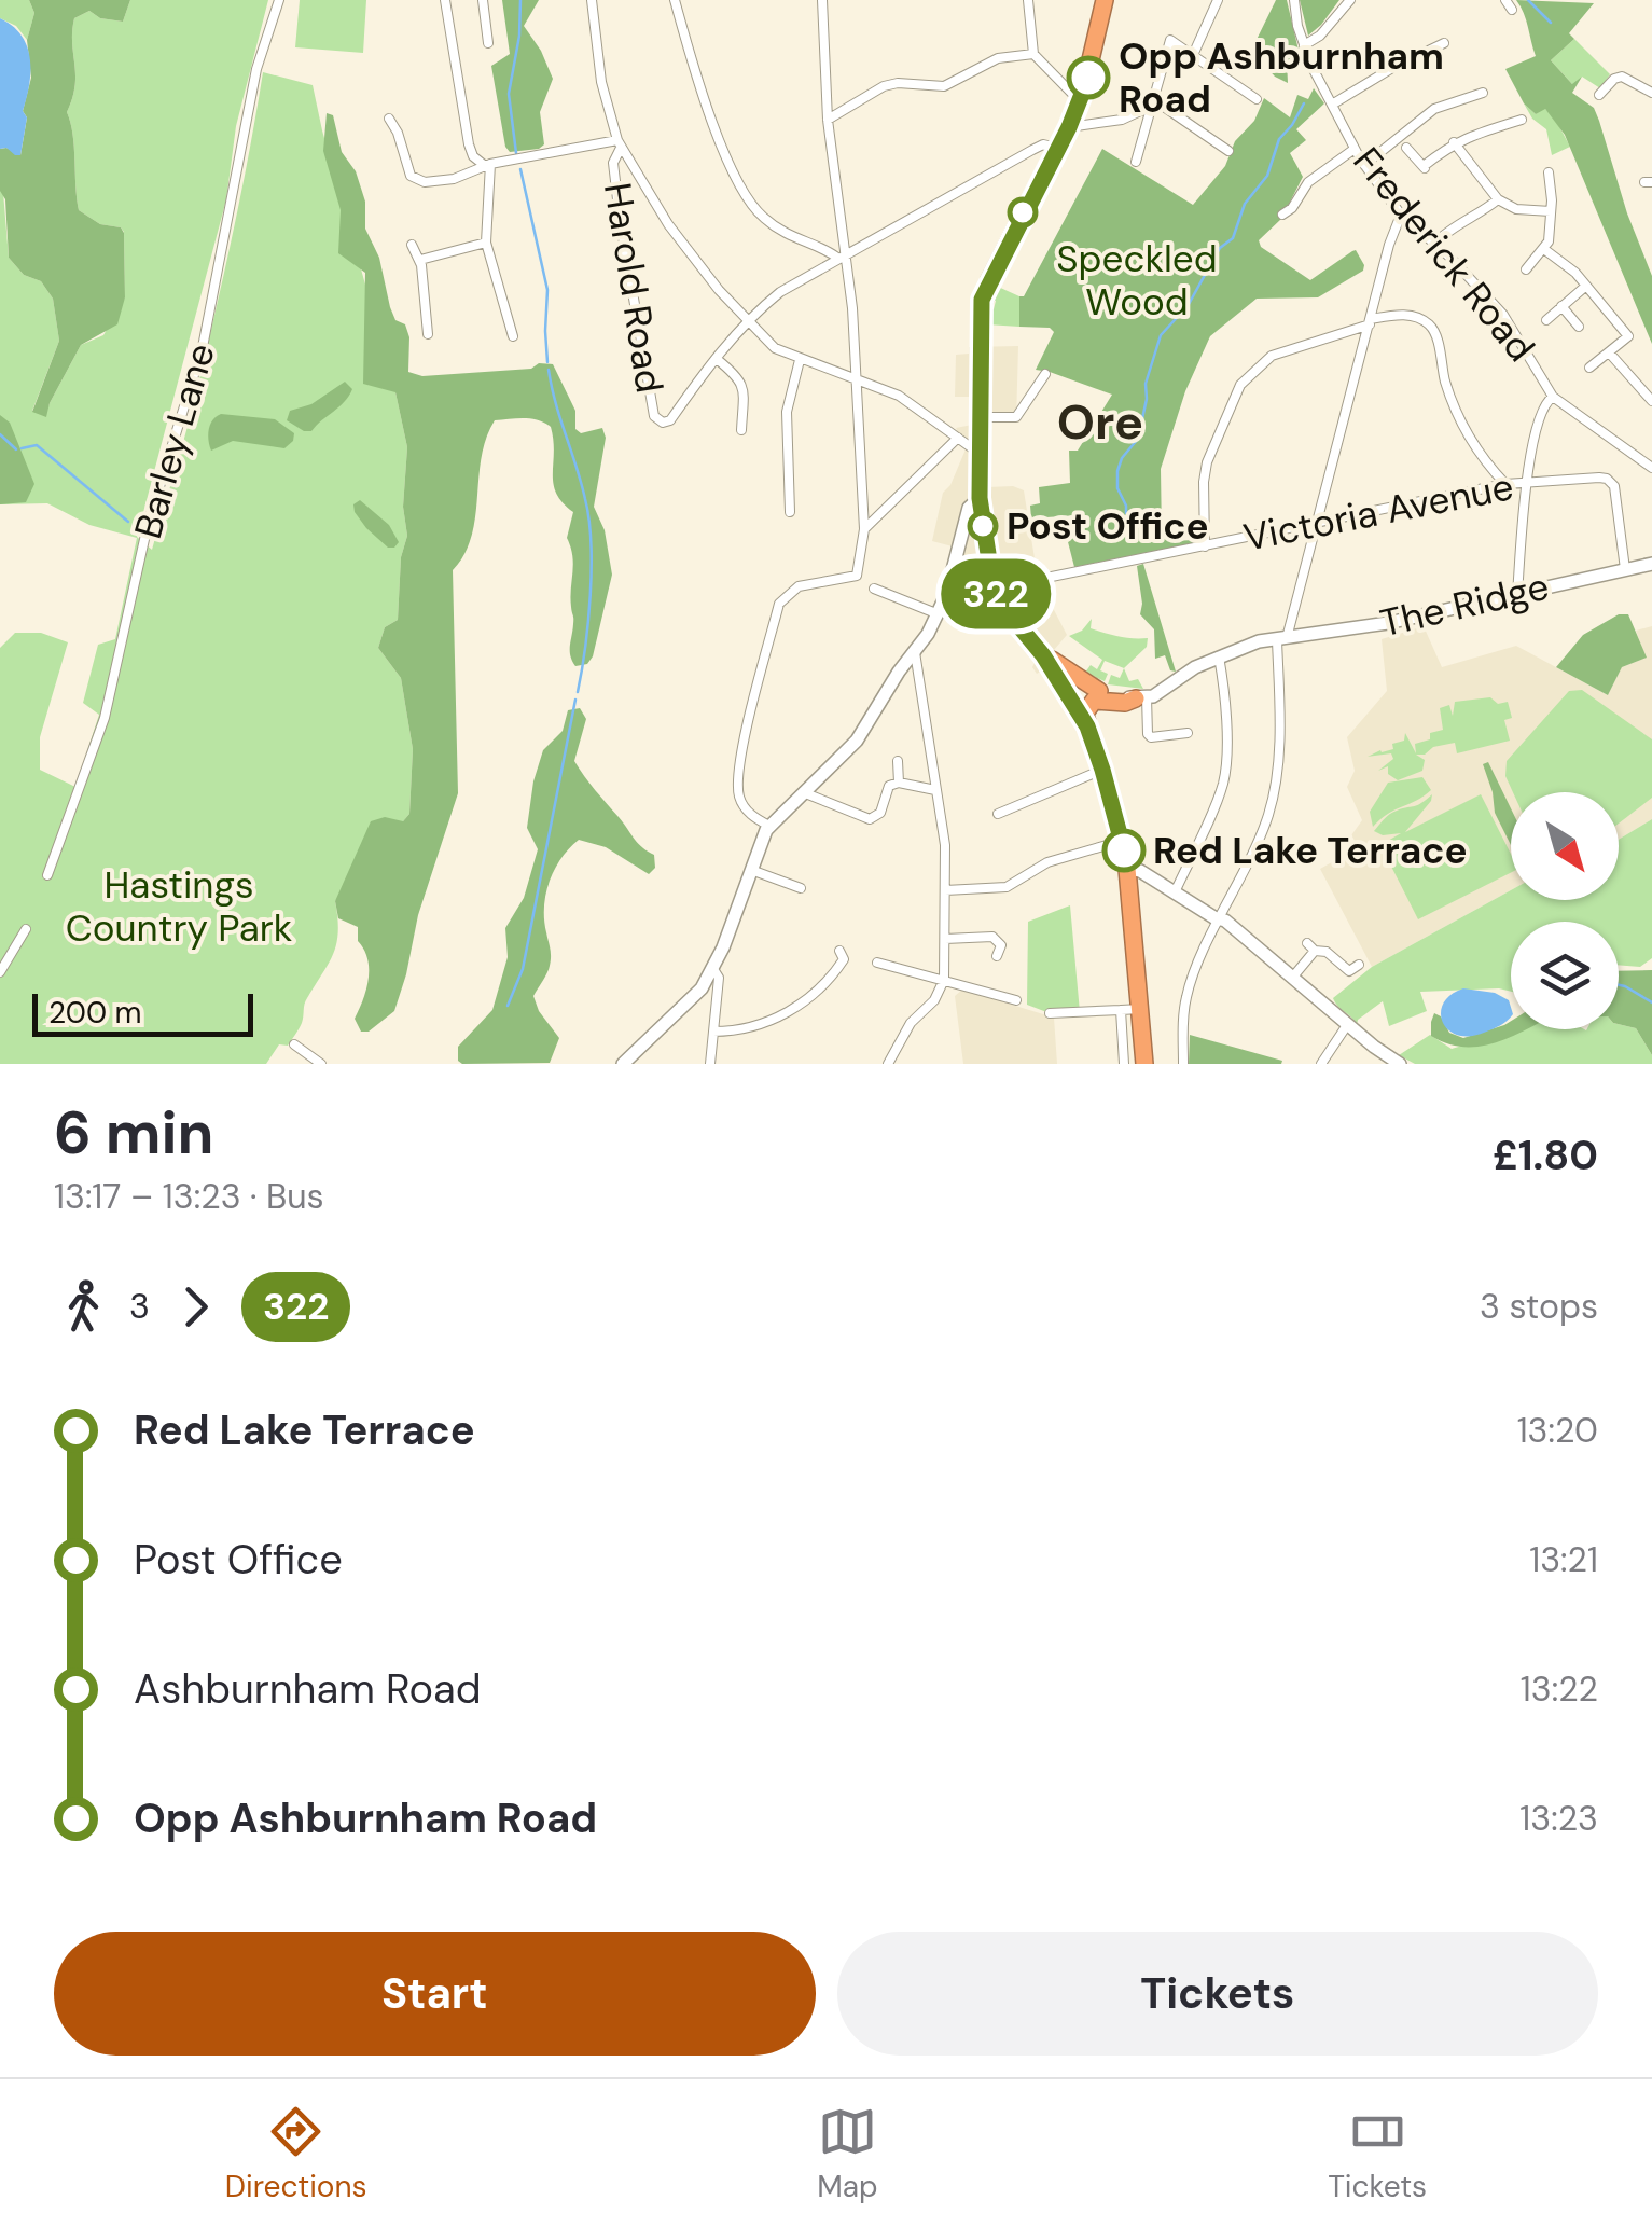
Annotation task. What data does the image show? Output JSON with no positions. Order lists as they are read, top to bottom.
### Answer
{
  "streets": {
    "street": [
      "Frederick Road",
      "Harold Road",
      "Barley Lane",
      "Victoria Avenue",
      "The Ridge"
    ]
  },
  "crossings": [
    ["Victoria Avenue", "The Ridge"]
  ],
  "districts": ["Ore"],
  "parks": ["Speckled Wood", "Hastings Country Park"],
  "places": ["Opp Ashburnham Road", "Post Office", "Red Lake Terrace"],
  "lines": ["bus line 322"],
  "scale_bar": "200 m",
  "north": "bottom right",
  "page": {
    "on_map": "322",
    "scale": "200 m",
    "heading": ["6 min", "13:17 – 13:23 · Bus", "£1.80"],
    "legs": ["3", "322", "3 stops"],
    "list": [
      {
        "name": "Red Lake Terrace",
        "value": "13:20"
      },
      {
        "name": "Post Office",
        "value": "13:21"
      },
      {
        "name": "Ashburnham Road",
        "value": "13:22"
      },
      {
        "name": "Opp Ashburnham Road",
        "value": "13:23"
      }
    ],
    "buttons": ["Start", "Tickets"],
    "tabs": ["Directions", "Map", "Tickets"]
  }
}
